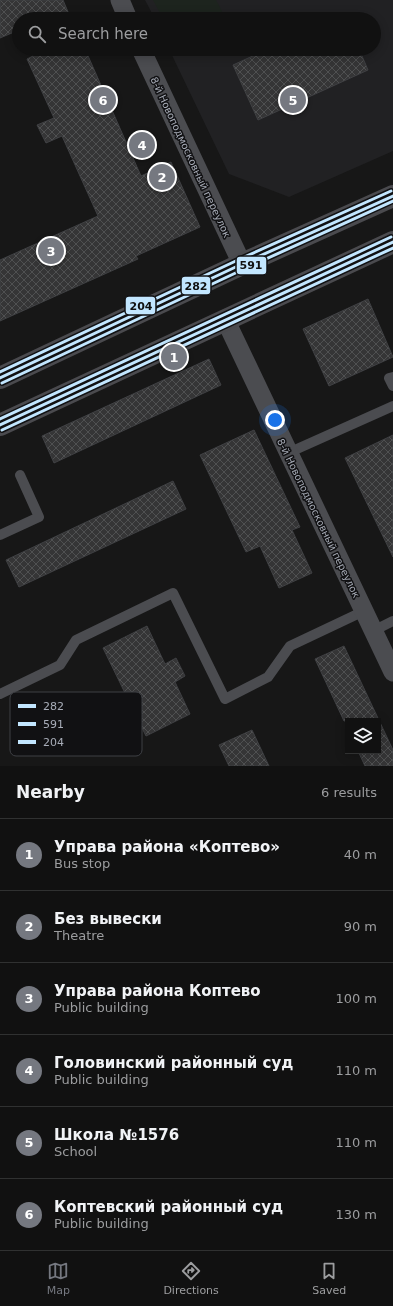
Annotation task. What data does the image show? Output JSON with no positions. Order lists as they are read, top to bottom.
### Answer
{
  "streets": {
    "street": ["8-й Новоподмосковный переулок"]
  },
  "lines": ["transit line 204", "transit line 282", "transit line 591"],
  "legend": ["282", "591", "204"],
  "page": {
    "search": "Search here",
    "pins": [
      "5",
      "6",
      "4",
      "2",
      "3",
      "1"
    ],
    "heading": ["Nearby", "6 results"],
    "list": [
      {
        "mark": "1",
        "name": "Управа района «Коптево»",
        "note": "Bus stop",
        "value": "40 m"
      },
      {
        "mark": "2",
        "name": "Без вывески",
        "note": "Theatre",
        "value": "90 m"
      },
      {
        "mark": "3",
        "name": "Управа района Коптево",
        "note": "Public building",
        "value": "100 m"
      },
      {
        "mark": "4",
        "name": "Головинский районный суд",
        "note": "Public building",
        "value": "110 m"
      },
      {
        "mark": "5",
        "name": "Школа №1576",
        "note": "School",
        "value": "110 m"
      },
      {
        "mark": "6",
        "name": "Коптевский районный суд",
        "note": "Public building",
        "value": "130 m"
      }
    ],
    "nav": ["Map", "Directions", "Saved"]
  }
}
